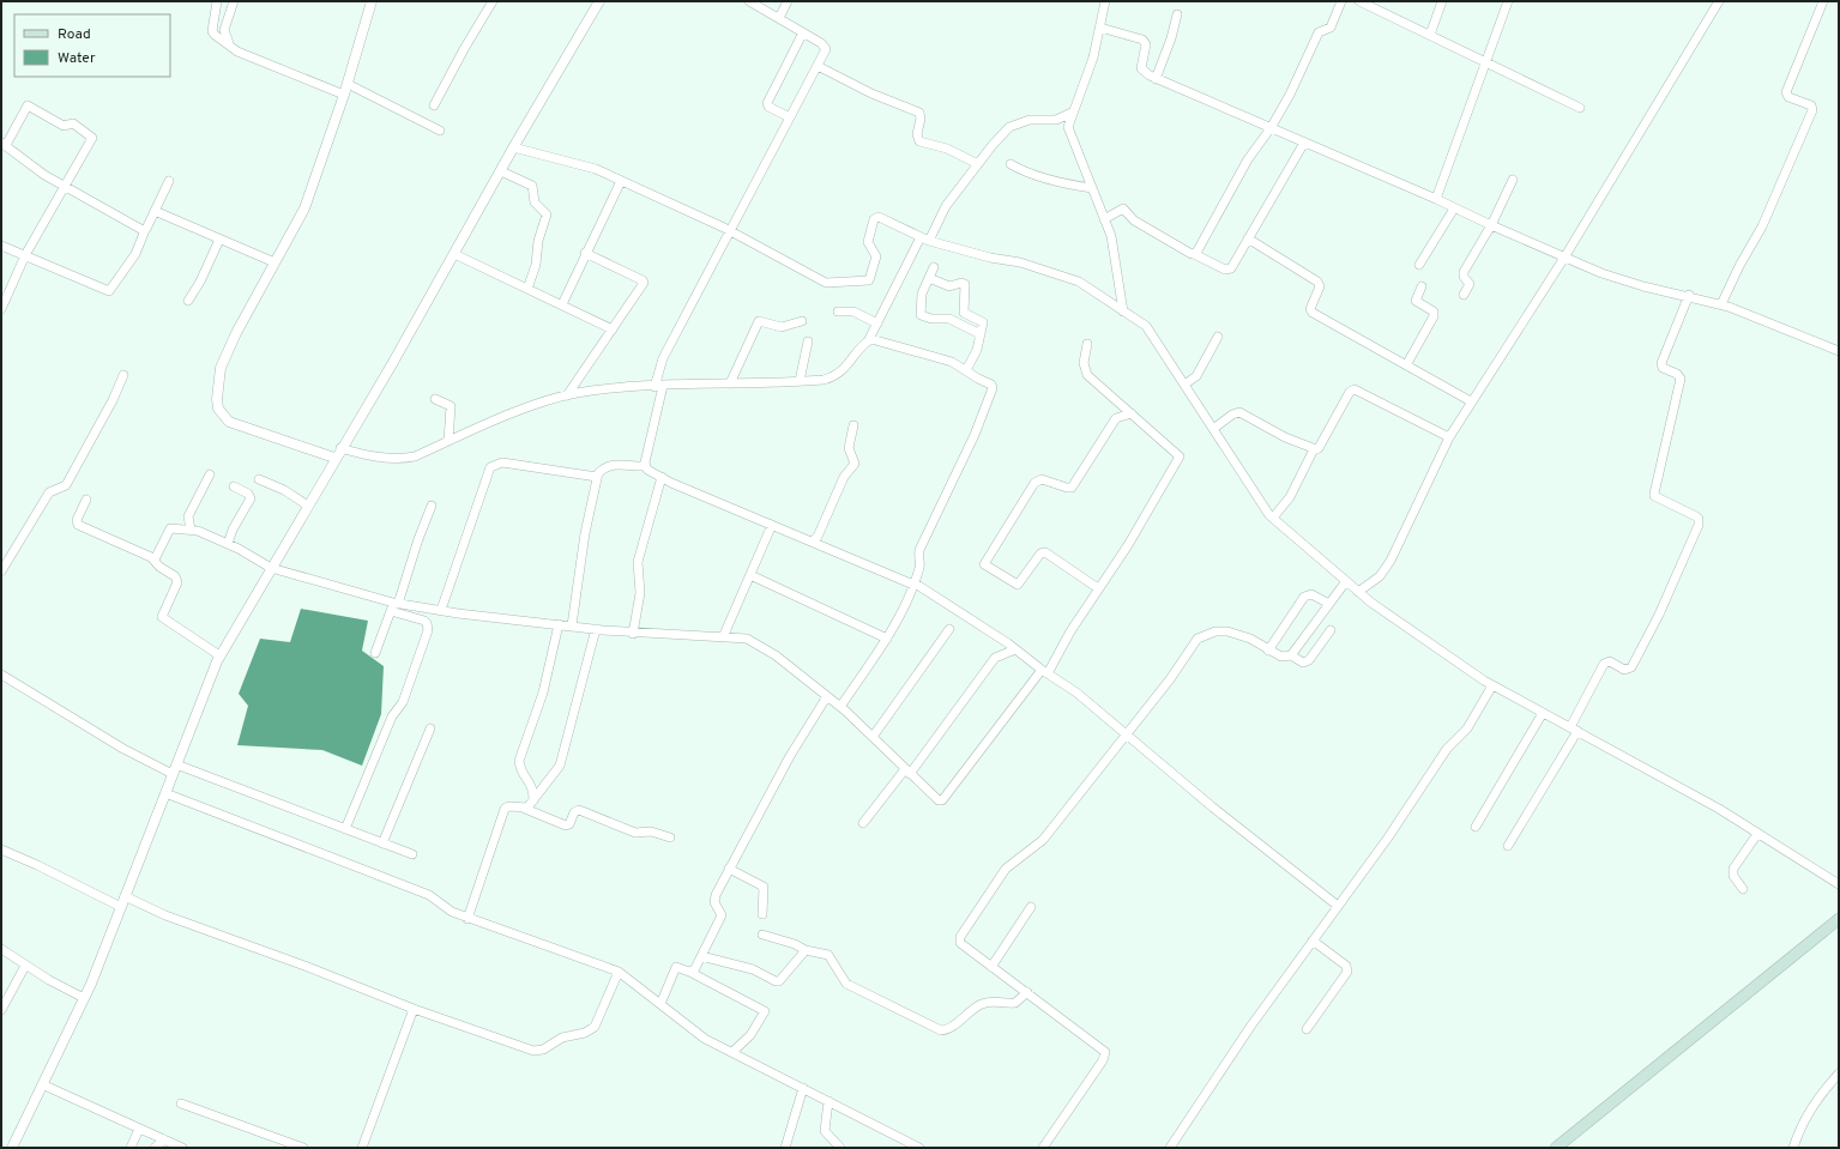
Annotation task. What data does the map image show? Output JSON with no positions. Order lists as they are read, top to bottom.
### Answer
{
  "legend": ["Road", "Water"]
}
